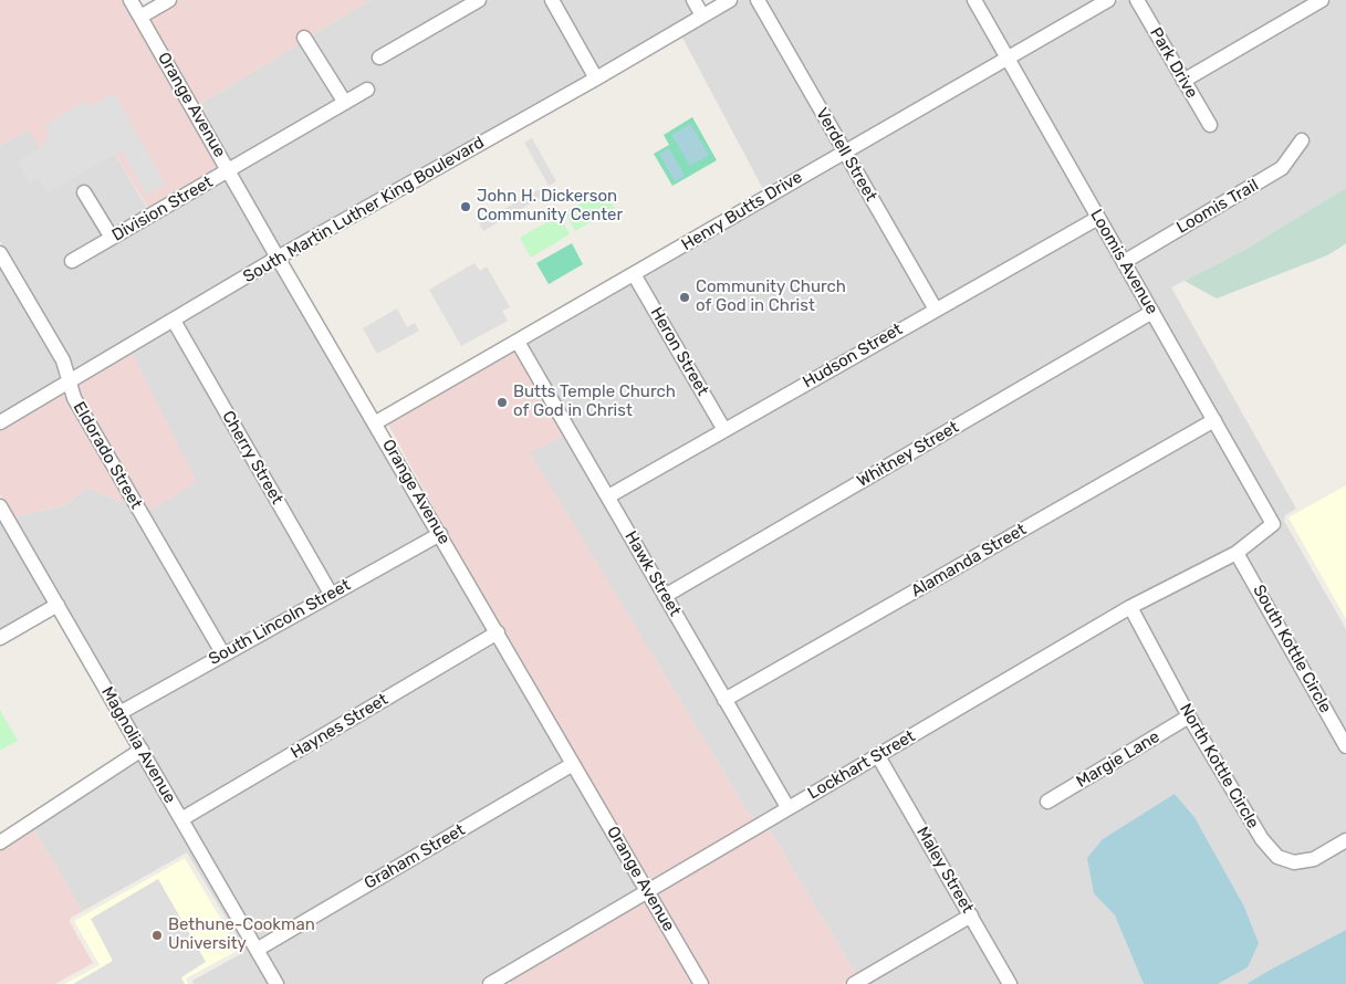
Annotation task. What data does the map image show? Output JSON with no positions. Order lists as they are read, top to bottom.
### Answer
{
  "streets": {
    "street": [
      "Park Drive",
      "Orange Avenue",
      "Verdell Street",
      "Loomis Trail",
      "Division Street",
      "South Martin Luther King Boulevard",
      "Henry Butts Drive",
      "Loomis Avenue",
      "Heron Street",
      "Hudson Street",
      "Whitney Street",
      "Eldorado Street",
      "Cherry Street",
      "Alamanda Street",
      "Hawk Street",
      "South Lincoln Street",
      "South Kottle Circle",
      "Haynes Street",
      "Magnolia Avenue",
      "Margie Lane",
      "Lockhart Street",
      "North Kottle Circle",
      "Graham Street",
      "Maley Street"
    ]
  },
  "crossings": [
    ["Orange Avenue", "Division Street"],
    ["Orange Avenue", "South Martin Luther King Boulevard"],
    ["Orange Avenue", "Henry Butts Drive"],
    ["Orange Avenue", "South Lincoln Street"],
    ["Orange Avenue", "Haynes Street"],
    ["Orange Avenue", "Lockhart Street"],
    ["Orange Avenue", "Graham Street"],
    ["Verdell Street", "Henry Butts Drive"],
    ["Verdell Street", "Hudson Street"],
    ["Loomis Trail", "Loomis Avenue"],
    ["South Martin Luther King Boulevard", "Eldorado Street"],
    ["South Martin Luther King Boulevard", "Cherry Street"],
    ["Henry Butts Drive", "Loomis Avenue"],
    ["Henry Butts Drive", "Heron Street"],
    ["Henry Butts Drive", "Hawk Street"],
    ["Loomis Avenue", "Hudson Street"],
    ["Loomis Avenue", "Whitney Street"],
    ["Loomis Avenue", "Alamanda Street"],
    ["Loomis Avenue", "Lockhart Street"],
    ["Heron Street", "Hudson Street"],
    ["Hudson Street", "Hawk Street"],
    ["Whitney Street", "Hawk Street"],
    ["Eldorado Street", "South Lincoln Street"],
    ["Cherry Street", "South Lincoln Street"],
    ["Alamanda Street", "Hawk Street"],
    ["Hawk Street", "Lockhart Street"],
    ["South Lincoln Street", "Magnolia Avenue"],
    ["South Kottle Circle", "Lockhart Street"],
    ["Haynes Street", "Magnolia Avenue"],
    ["Magnolia Avenue", "Graham Street"],
    ["Margie Lane", "North Kottle Circle"],
    ["Lockhart Street", "North Kottle Circle"],
    ["Lockhart Street", "Maley Street"]
  ],
  "places": [
    "John H. Dickerson Community Center",
    "Community Church of God in Christ",
    "Butts Temple Church of God in Christ",
    "Bethune-Cookman University"
  ]
}
